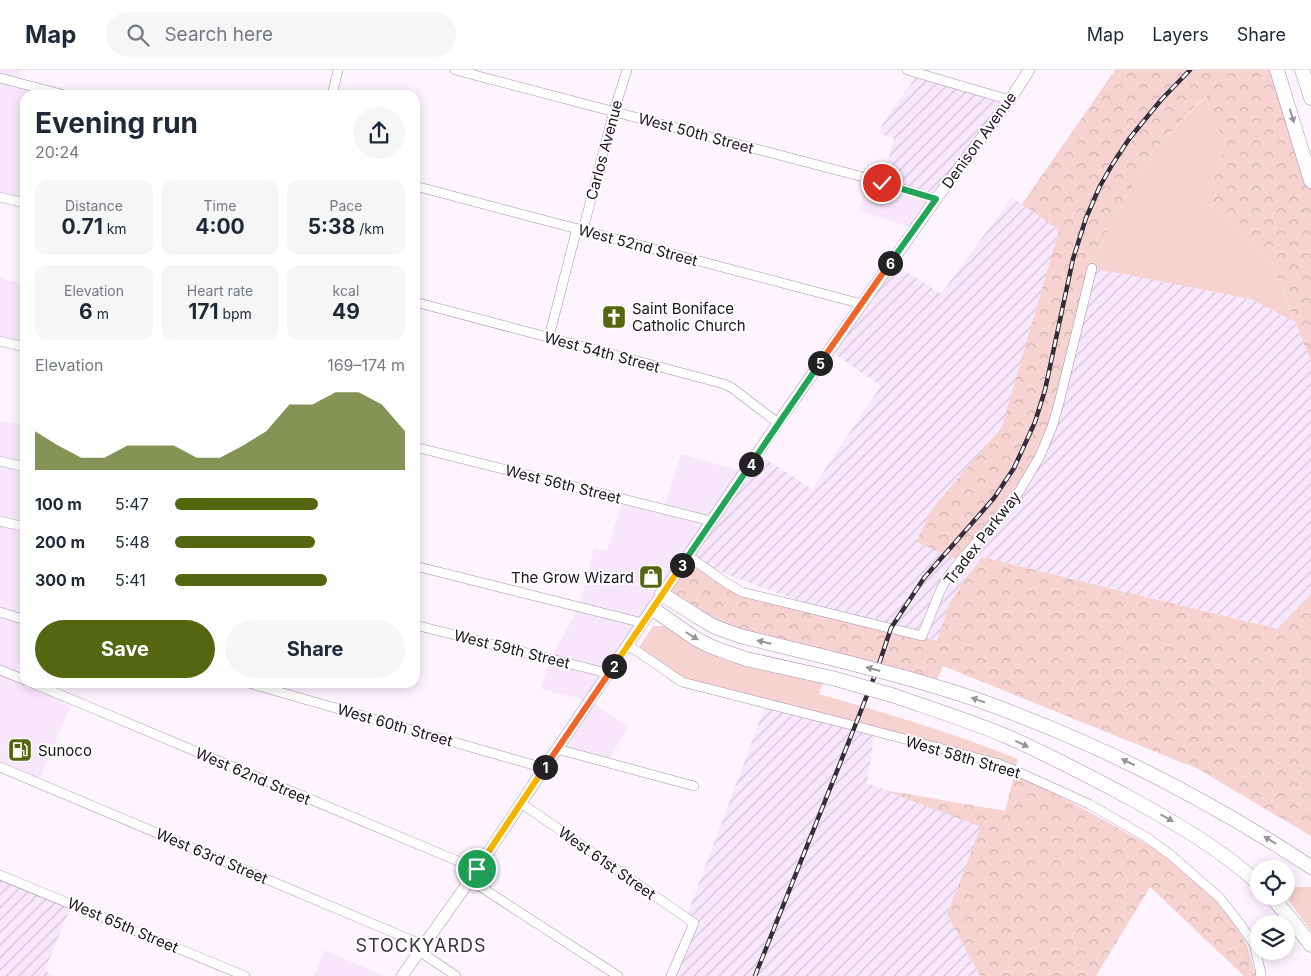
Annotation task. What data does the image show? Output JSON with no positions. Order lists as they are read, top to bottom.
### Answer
{
  "streets": {
    "main road": ["Denison Avenue"],
    "street": [
      "West 50th Street",
      "Carlos Avenue",
      "West 52nd Street",
      "West 54th Street",
      "West 56th Street",
      "Tradex Parkway",
      "West 59th Street",
      "West 60th Street",
      "West 58th Street",
      "West 62nd Street",
      "West 63rd Street",
      "West 61st Street",
      "West 65th Street"
    ]
  },
  "crossings": [
    ["West 50th Street", "Denison Avenue"],
    ["West 50th Street", "Carlos Avenue"],
    ["Denison Avenue", "West 52nd Street"],
    ["Denison Avenue", "West 54th Street"],
    ["Denison Avenue", "West 56th Street"],
    ["Denison Avenue", "Tradex Parkway"],
    ["Denison Avenue", "West 59th Street"],
    ["Denison Avenue", "West 60th Street"],
    ["Denison Avenue", "West 58th Street"],
    ["Denison Avenue", "West 62nd Street"],
    ["Denison Avenue", "West 63rd Street"],
    ["Denison Avenue", "West 61st Street"],
    ["Carlos Avenue", "West 52nd Street"],
    ["Carlos Avenue", "West 54th Street"]
  ],
  "districts": ["STOCKYARDS"],
  "places": {
    "church": ["Saint Boniface Catholic Church"],
    "shop": ["The Grow Wizard"],
    "fuel station": ["Sunoco"]
  },
  "page": {
    "header": "Map",
    "search": "Search here",
    "nav": ["Map", "Layers", "Share"],
    "heading": ["Evening run", "20:24"],
    "stats": [
      ["Distance", "0.71 km"],
      ["Time", "4:00"],
      ["Pace", "5:38 /km"],
      ["Elevation", "6 m"],
      ["Heart rate", "171 bpm"],
      ["kcal", "49"]
    ],
    "pins": [
      "6",
      "5",
      "4",
      "3",
      "2",
      "1"
    ],
    "chart": ["Elevation", "169–174 m"],
    "list": [
      {
        "name": "100 m",
        "note": "5:47"
      },
      {
        "name": "200 m",
        "note": "5:48"
      },
      {
        "name": "300 m",
        "note": "5:41"
      }
    ],
    "buttons": ["Save", "Share"]
  }
}
